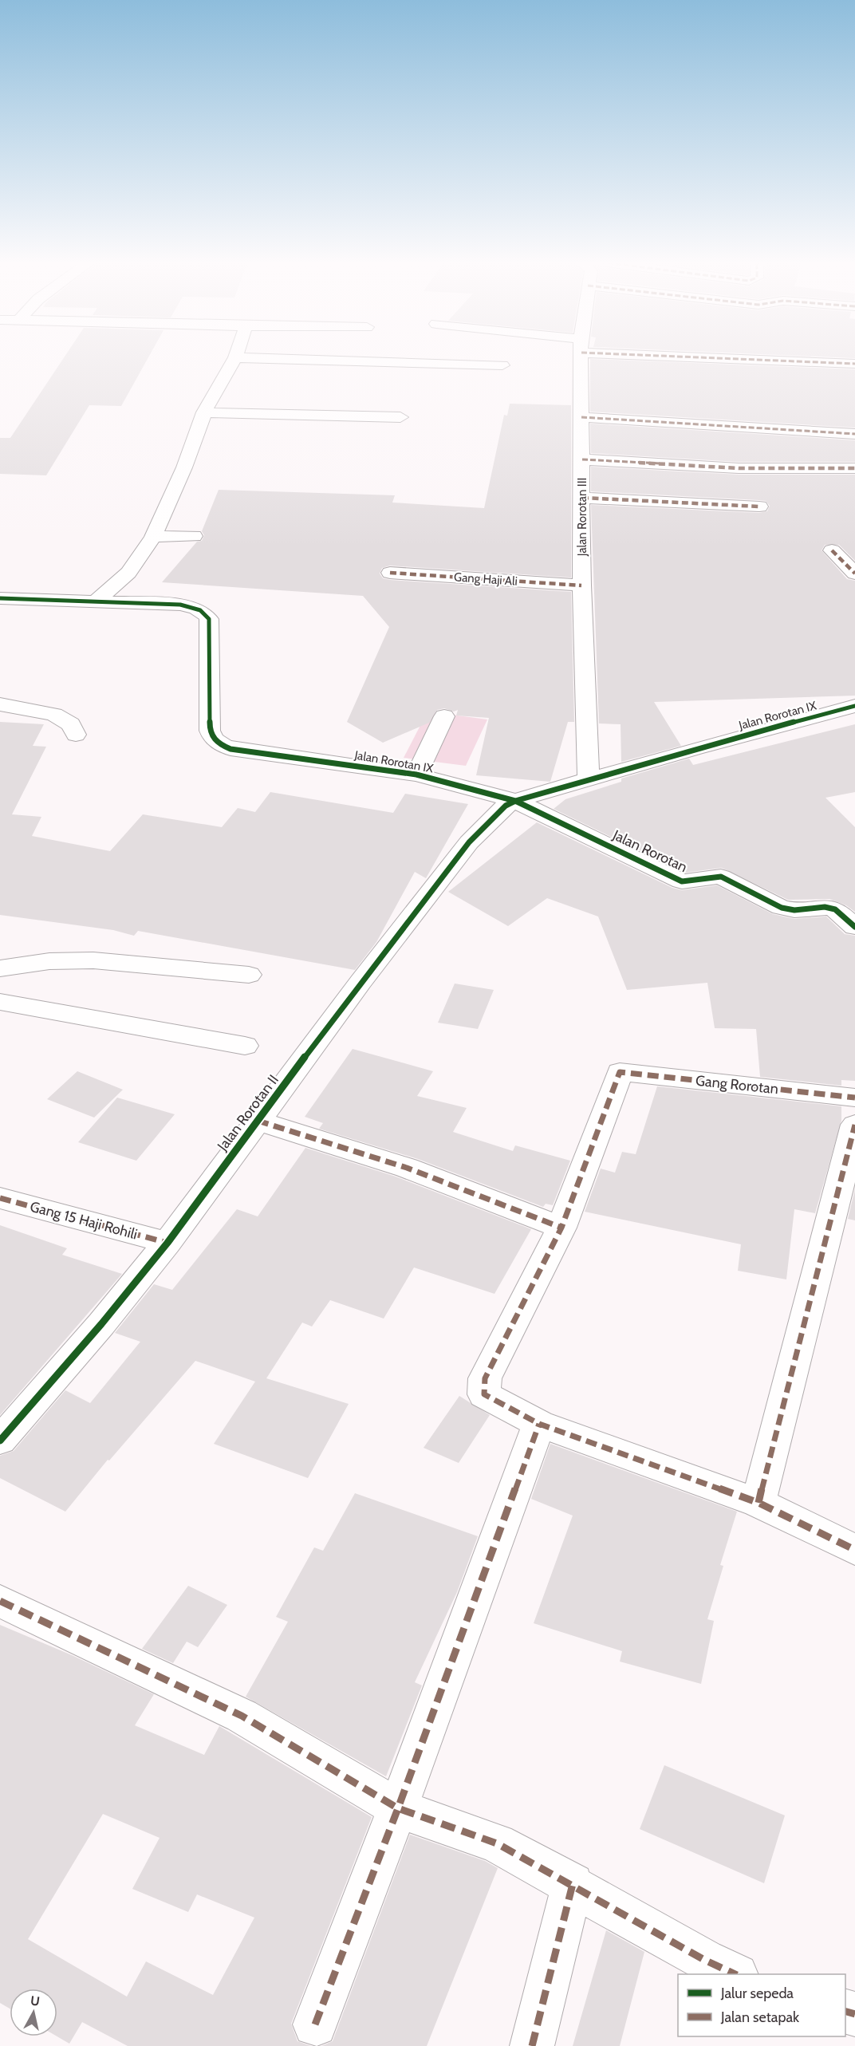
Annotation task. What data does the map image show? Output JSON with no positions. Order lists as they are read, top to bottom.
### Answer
{
  "streets": {
    "street": [
      "Jalan Rorotan III",
      "Gang Haji Ali",
      "Jalan Rorotan IX",
      "Jalan Rorotan",
      "Gang Rorotan",
      "Jalan Rorotan II",
      "Gang 15 Haji Rohili"
    ]
  },
  "crossings": [
    ["Jalan Rorotan III", "Gang Haji Ali"],
    ["Jalan Rorotan III", "Jalan Rorotan IX"],
    ["Jalan Rorotan IX", "Jalan Rorotan"],
    ["Jalan Rorotan IX", "Jalan Rorotan II"],
    ["Jalan Rorotan", "Jalan Rorotan II"],
    ["Jalan Rorotan II", "Gang 15 Haji Rohili"]
  ],
  "legend": ["Jalur sepeda", "Jalan setapak"],
  "north": "top"
}
